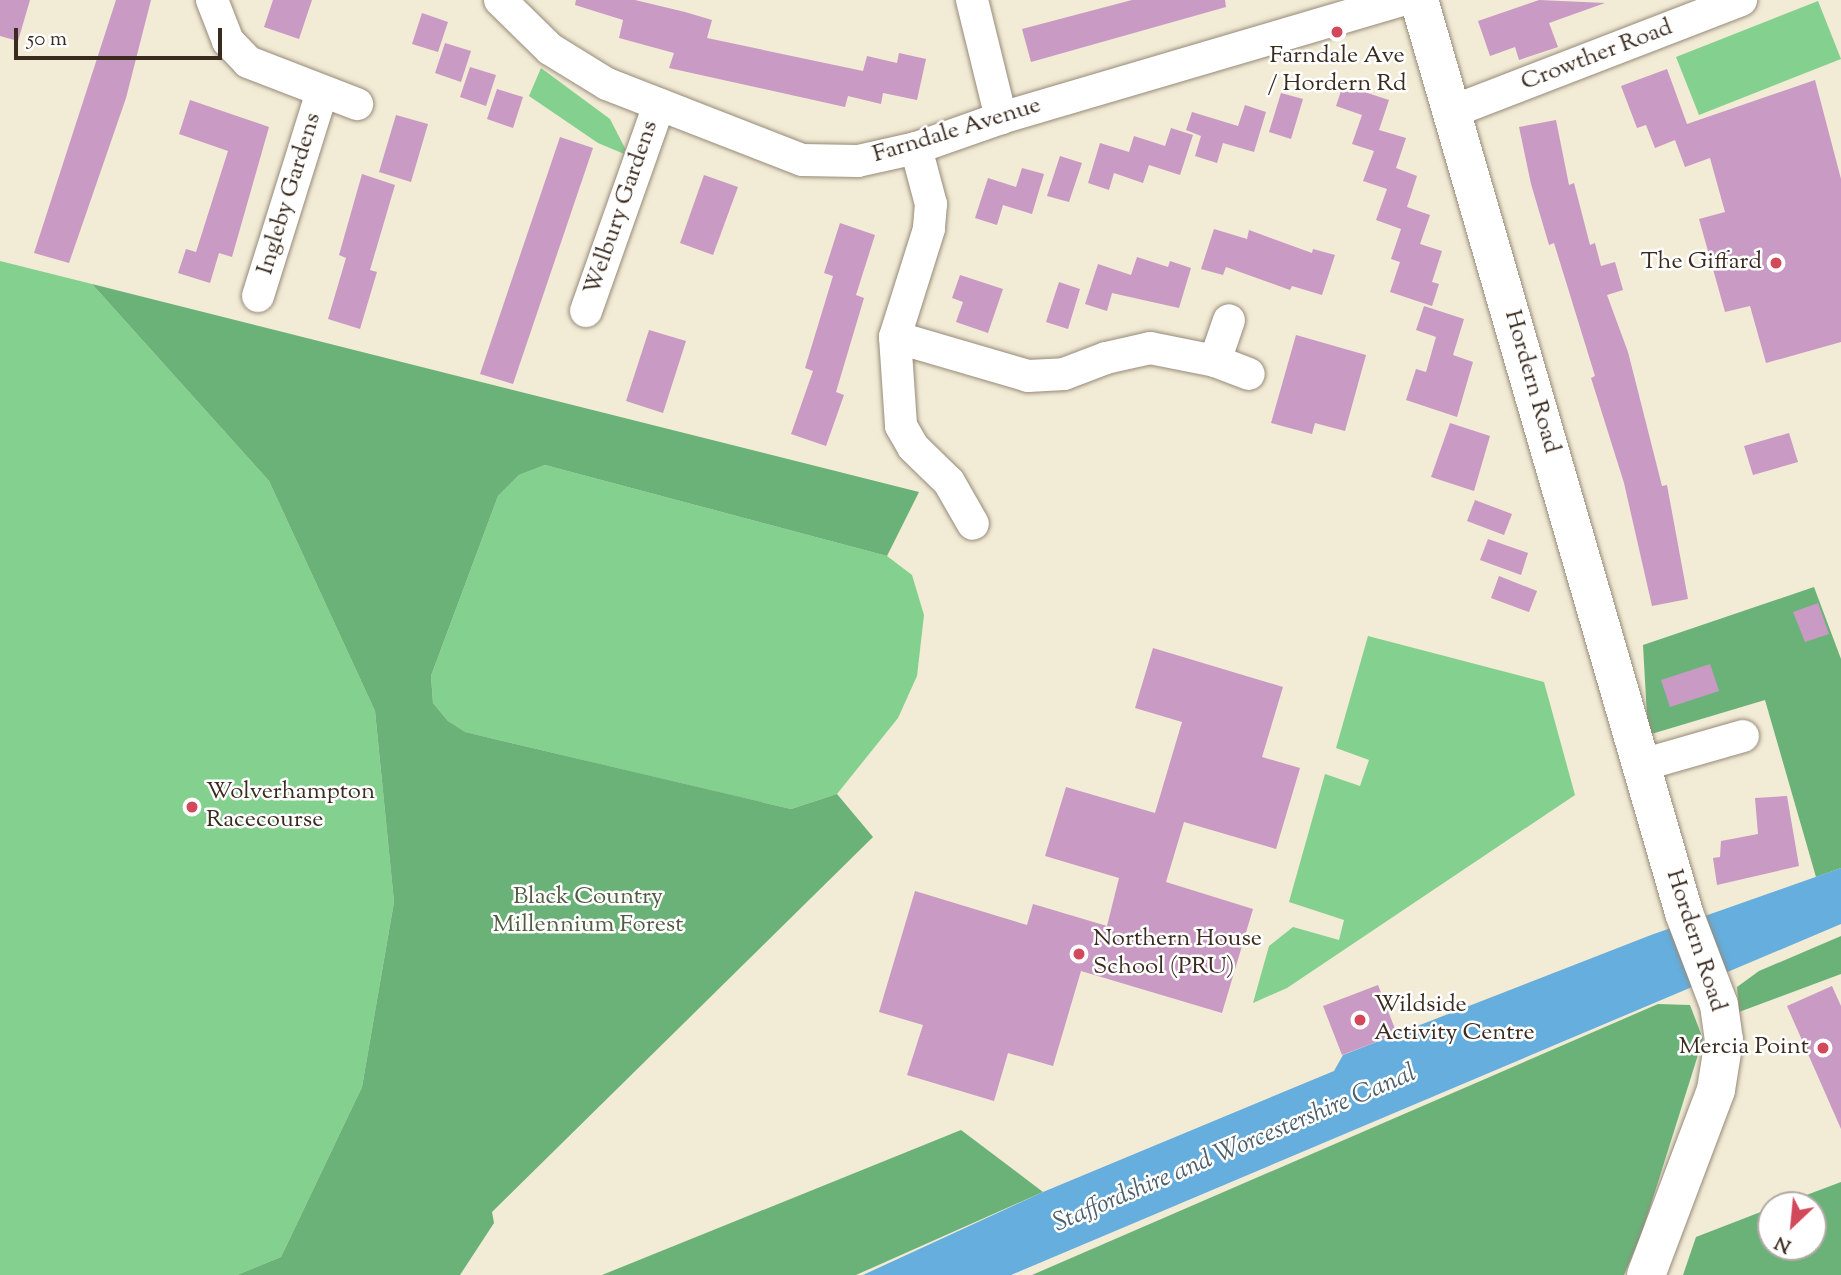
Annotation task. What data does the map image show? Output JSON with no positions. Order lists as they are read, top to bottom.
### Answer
{
  "streets": {
    "street": [
      "Crowther Road",
      "Farndale Avenue",
      "Ingleby Gardens",
      "Welbury Gardens",
      "Hordern Road"
    ]
  },
  "crossings": [
    ["Crowther Road", "Hordern Road"],
    ["Farndale Avenue", "Welbury Gardens"]
  ],
  "water": ["Staffordshire and Worcestershire Canal"],
  "parks": ["Black Country Millennium Forest"],
  "places": [
    "Farndale Ave / Hordern Rd",
    "The Giffard",
    "Wolverhampton Racecourse",
    "Northern House School (PRU)",
    "Wildside Activity Centre",
    "Mercia Point"
  ],
  "scale_bar": "50 m",
  "north": "bottom left"
}
